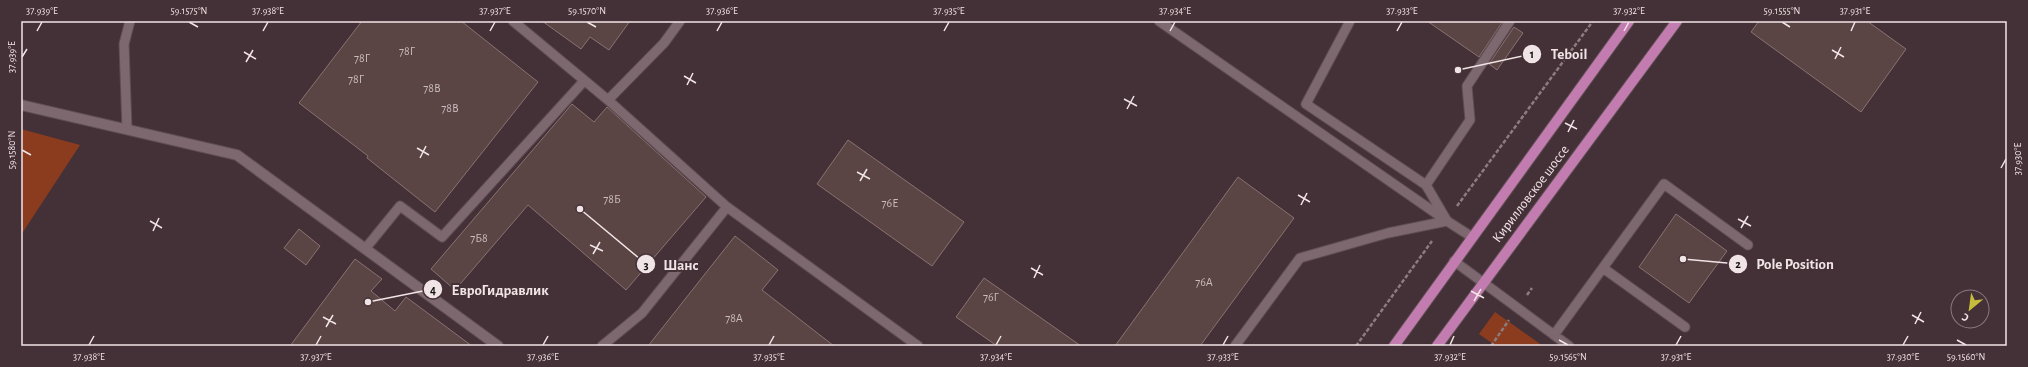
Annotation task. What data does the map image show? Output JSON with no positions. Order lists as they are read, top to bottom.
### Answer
{
  "streets": {
    "main road": ["Кирилловское шоссе"]
  },
  "places": [
    "Teboil",
    "Шанс",
    "Pole Position",
    "ЕвроГидравлик"
  ],
  "house_numbers": [
    "78Г",
    "78Г",
    "78Г",
    "78В",
    "78В",
    "78Б",
    "76Е",
    "7Б8",
    "76А",
    "76Г",
    "78А"
  ],
  "north": "bottom left",
  "coordinates": [
    "37.939°E",
    "59.1575°N",
    "37.938°E",
    "37.937°E",
    "59.1570°N",
    "37.936°E",
    "37.935°E",
    "37.934°E",
    "37.933°E",
    "37.932°E",
    "59.1555°N",
    "37.931°E",
    "59.1580°N",
    "37.930°E",
    "59.1565°N",
    "59.1560°N"
  ]
}
